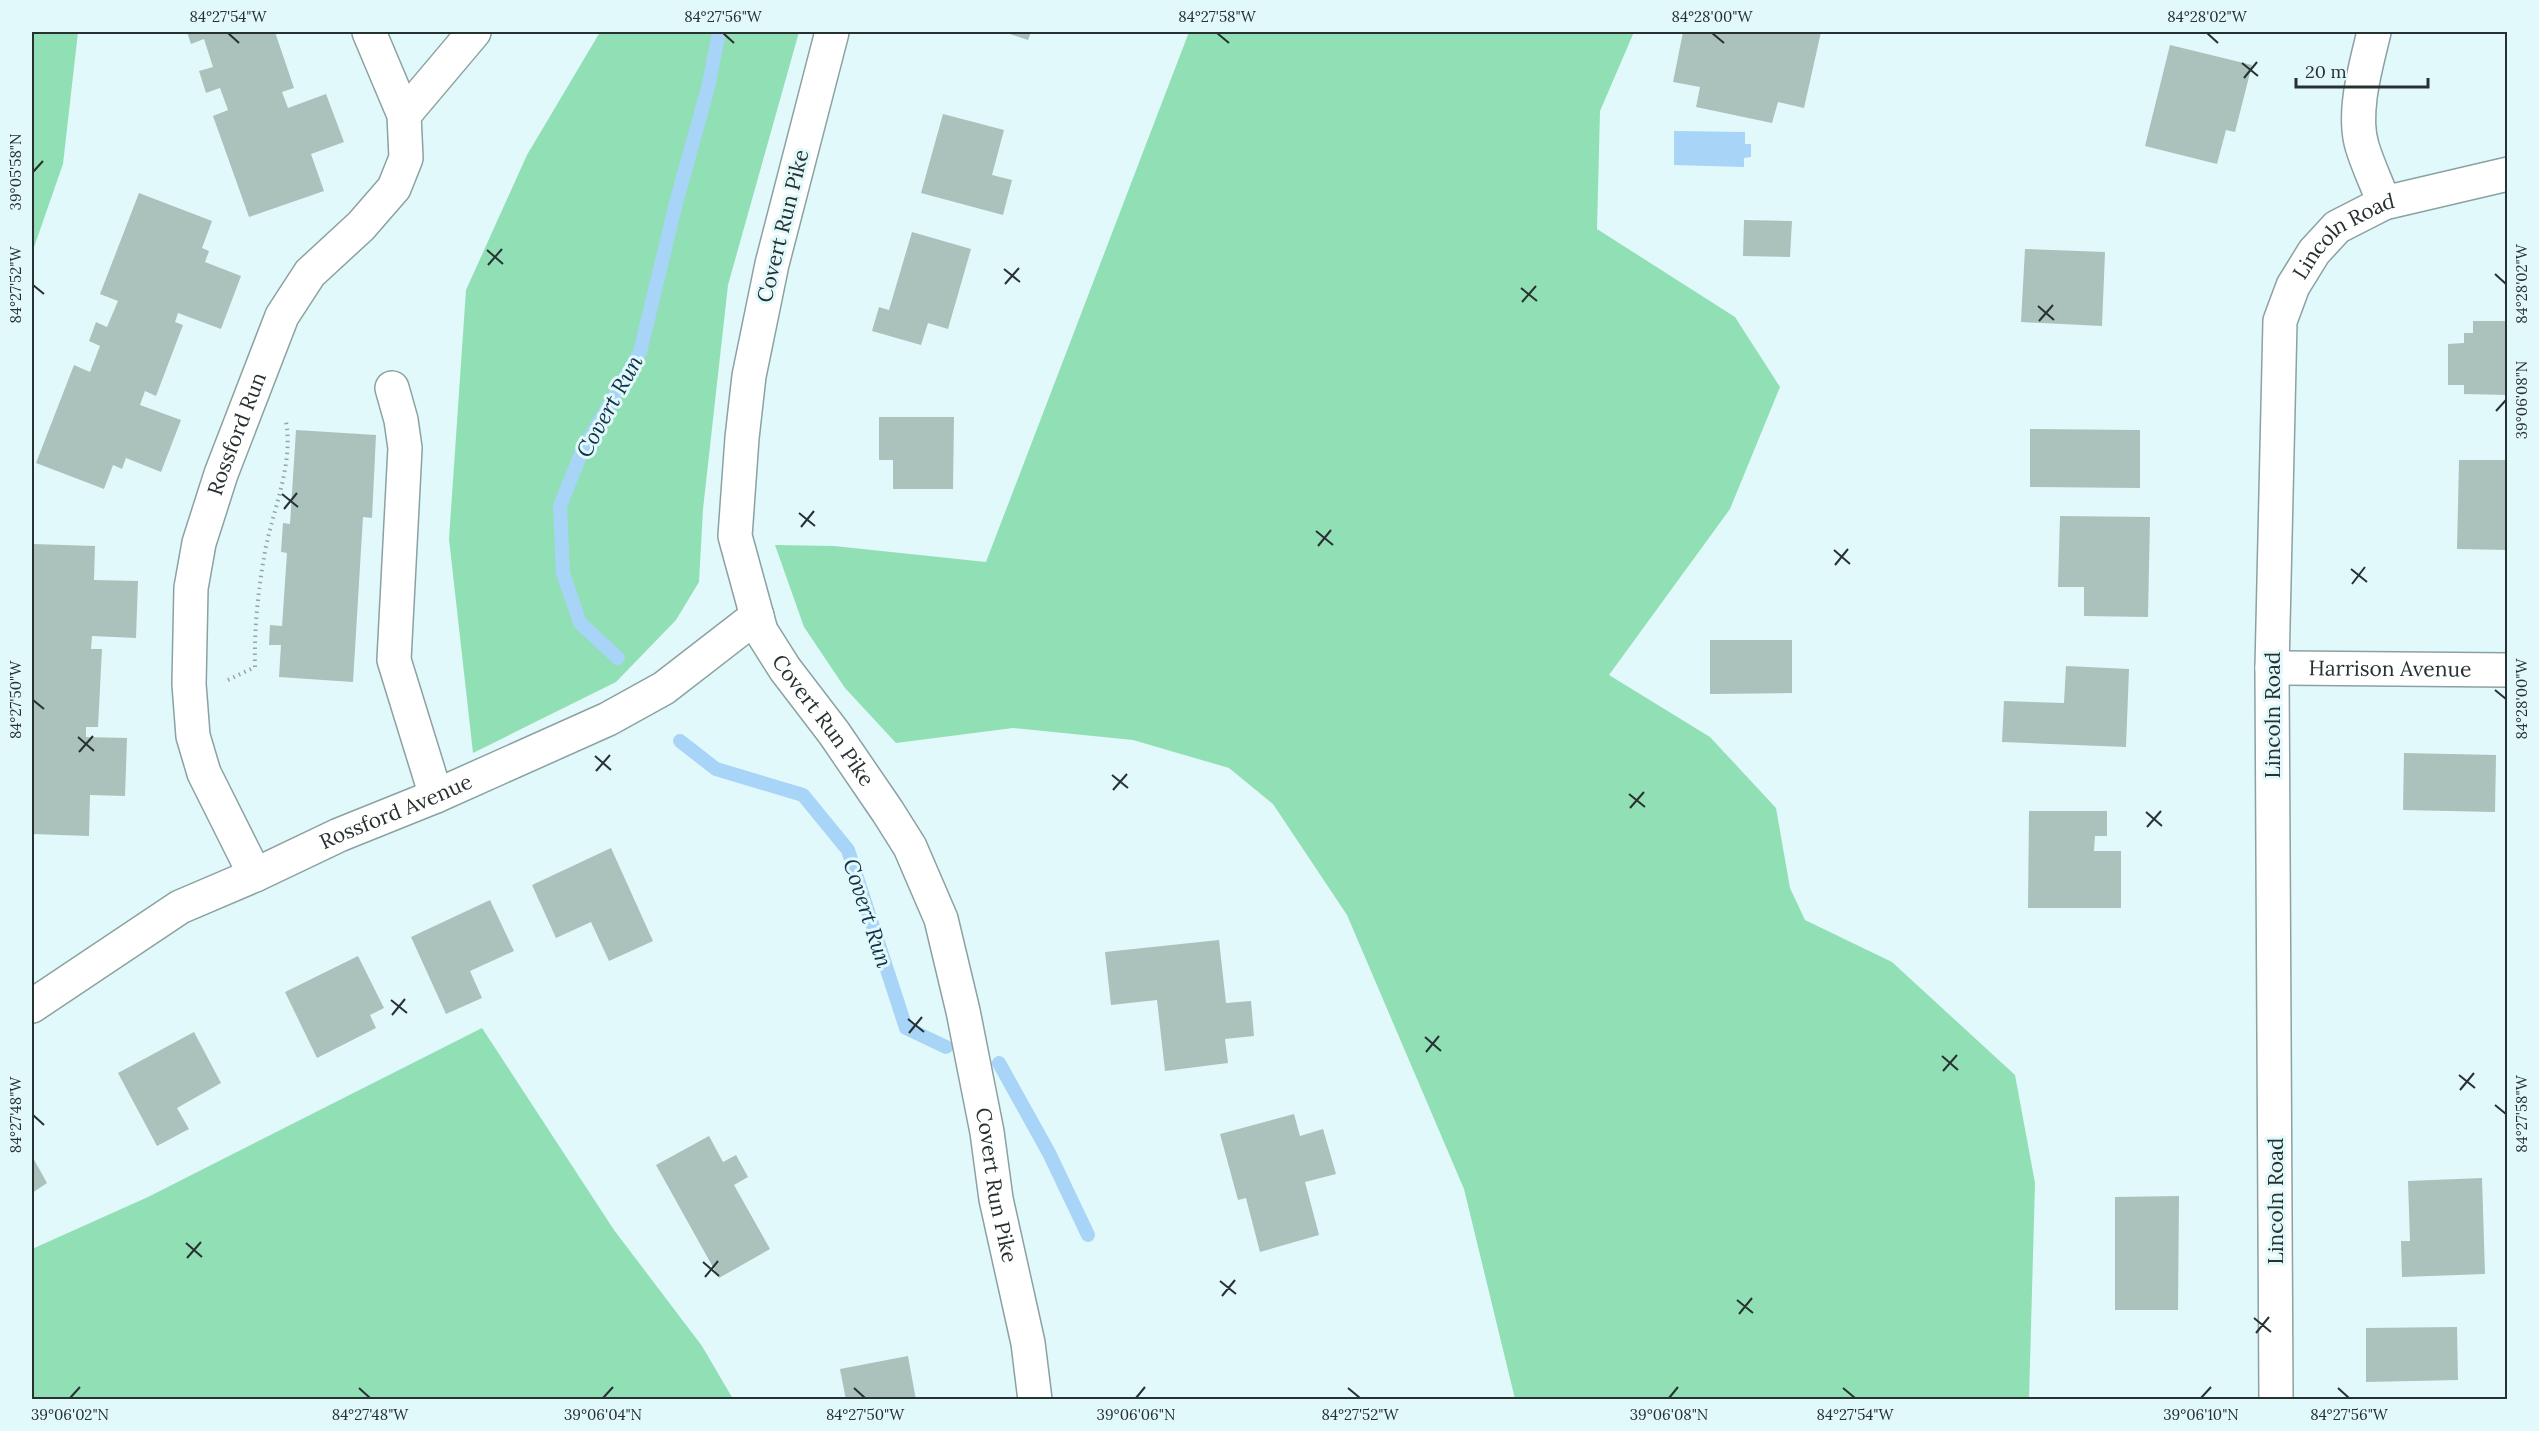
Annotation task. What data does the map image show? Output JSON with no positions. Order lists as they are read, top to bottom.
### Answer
{
  "streets": {
    "street": [
      "Covert Run Pike",
      "Lincoln Road",
      "Rossford Run",
      "Harrison Avenue",
      "Rossford Avenue"
    ]
  },
  "crossings": [
    ["Covert Run Pike", "Rossford Avenue"],
    ["Lincoln Road", "Harrison Avenue"],
    ["Rossford Run", "Rossford Avenue"]
  ],
  "water": ["Covert Run"],
  "scale_bar": "20 m",
  "coordinates": [
    "84°27'54\"W",
    "84°27'56\"W",
    "84°27'58\"W",
    "84°28'00\"W",
    "84°28'02\"W",
    "39°05'58\"N",
    "84°27'52\"W",
    "39°06'08\"N",
    "84°27'50\"W",
    "84°27'48\"W",
    "39°06'02\"N",
    "39°06'04\"N",
    "39°06'06\"N",
    "39°06'10\"N"
  ]
}
